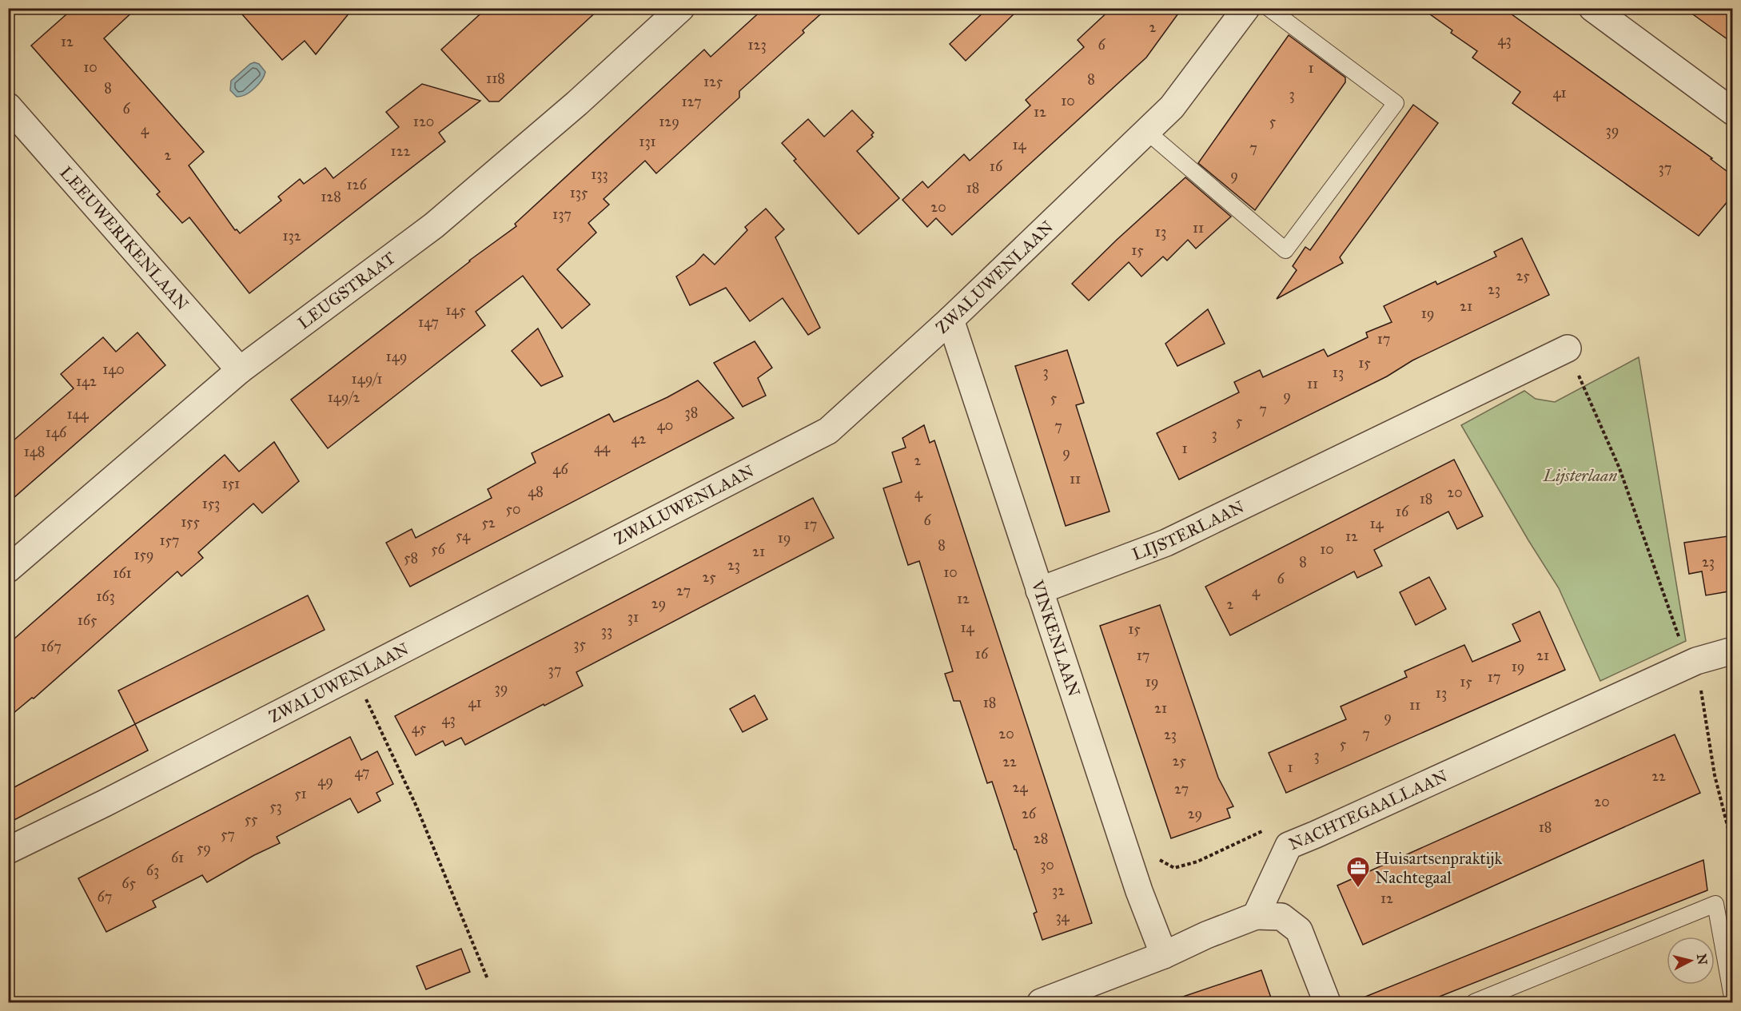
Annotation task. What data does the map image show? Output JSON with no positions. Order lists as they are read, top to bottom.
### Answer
{
  "streets": {
    "street": [
      "LEEUWERIKENLAAN",
      "ZWALUWENLAAN",
      "LEUGSTRAAT",
      "LIJSTERLAAN",
      "VINKENLAAN",
      "NACHTEGAALLAAN"
    ]
  },
  "crossings": [
    ["LEEUWERIKENLAAN", "LEUGSTRAAT"],
    ["ZWALUWENLAAN", "VINKENLAAN"],
    ["LIJSTERLAAN", "VINKENLAAN"]
  ],
  "parks": ["Lijsterlaan"],
  "places": {
    "office": ["Huisartsenpraktijk Nachtegaal"]
  },
  "house_numbers": [
    "2",
    "43",
    "12",
    "123",
    "6",
    "10",
    "1",
    "118",
    "8",
    "125",
    "8",
    "41",
    "3",
    "10",
    "127",
    "6",
    "12",
    "120",
    "129",
    "5",
    "4",
    "39",
    "131",
    "14",
    "7",
    "122",
    "2",
    "16",
    "37",
    "133",
    "9",
    "126",
    "18",
    "135",
    "128",
    "20",
    "137",
    "11",
    "13",
    "132",
    "15",
    "25",
    "23",
    "21",
    "145",
    "19",
    "147",
    "17",
    "149",
    "15",
    "140",
    "3",
    "13",
    "149/1",
    "142",
    "11",
    "9",
    "149/2",
    "5",
    "7",
    "38",
    "144",
    "5",
    "40",
    "7",
    "146",
    "3",
    "42",
    "44",
    "1",
    "148",
    "9",
    "2",
    "46",
    "11",
    "151",
    "48",
    "20",
    "4",
    "18",
    "153",
    "50",
    "16",
    "6",
    "155",
    "52",
    "14",
    "17",
    "54",
    "12",
    "19",
    "157",
    "8",
    "56",
    "10",
    "21",
    "159",
    "58",
    "8",
    "23",
    "23",
    "10",
    "161",
    "25",
    "6",
    "27",
    "4",
    "163",
    "12",
    "29",
    "2",
    "31",
    "165",
    "14",
    "15",
    "33",
    "35",
    "167",
    "16",
    "17",
    "21",
    "19",
    "37",
    "17",
    "19",
    "15",
    "39",
    "13",
    "41",
    "18",
    "11",
    "21",
    "9",
    "43",
    "45",
    "20",
    "7",
    "23",
    "5",
    "3",
    "25",
    "22",
    "1",
    "47",
    "22",
    "49",
    "24",
    "27",
    "51",
    "20",
    "53",
    "26",
    "29",
    "55",
    "18",
    "57",
    "28",
    "59",
    "61",
    "30",
    "63",
    "65",
    "32",
    "67",
    "12",
    "34"
  ],
  "north": "right"
}
